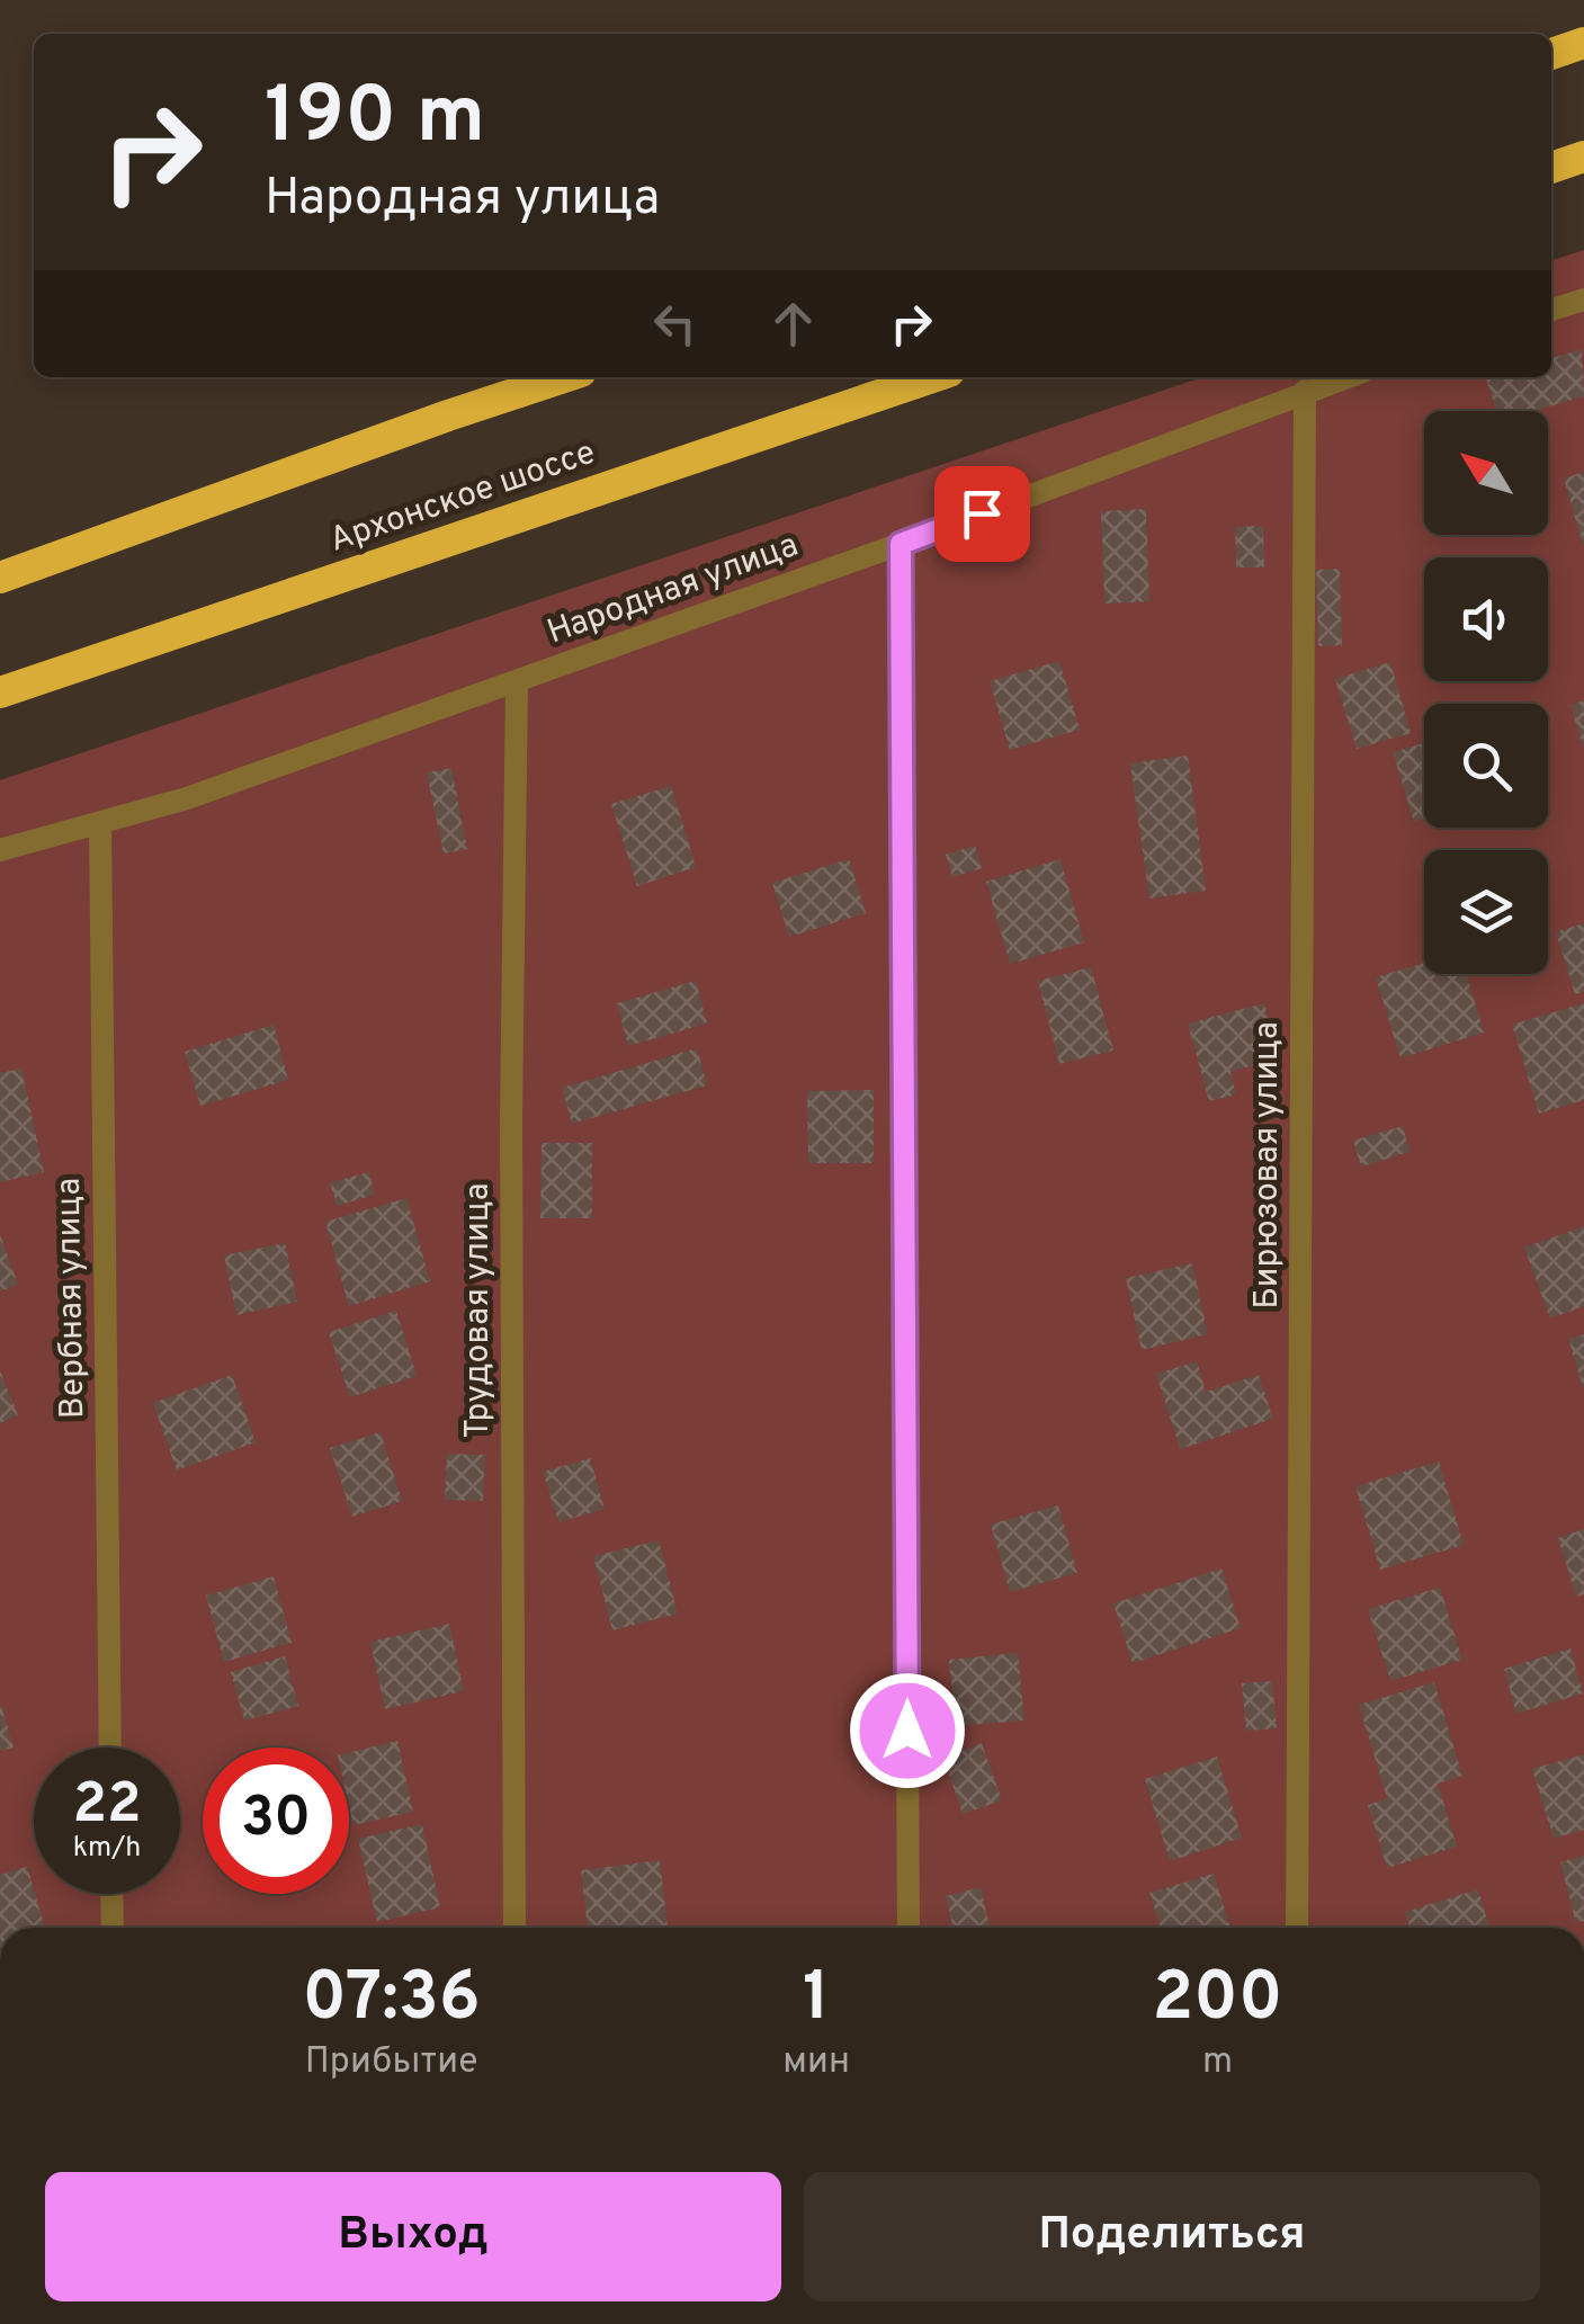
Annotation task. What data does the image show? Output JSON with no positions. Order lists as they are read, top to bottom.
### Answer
{
  "streets": {
    "highway": ["Архонское шоссе"],
    "street": [
      "Народная улица",
      "Бирюзовая улица",
      "Вербная улица",
      "Трудовая улица"
    ]
  },
  "crossings": [
    ["Народная улица", "Бирюзовая улица"],
    ["Народная улица", "Вербная улица"],
    ["Народная улица", "Трудовая улица"]
  ],
  "north": "top left",
  "page": {
    "turn": ["190 m", "Народная улица"],
    "speed": "22 km/h",
    "limit": "30",
    "eta": [
      "07:36",
      "Прибытие",
      "1",
      "мин",
      "200",
      "m"
    ],
    "buttons": ["Выход", "Поделиться"]
  }
}
